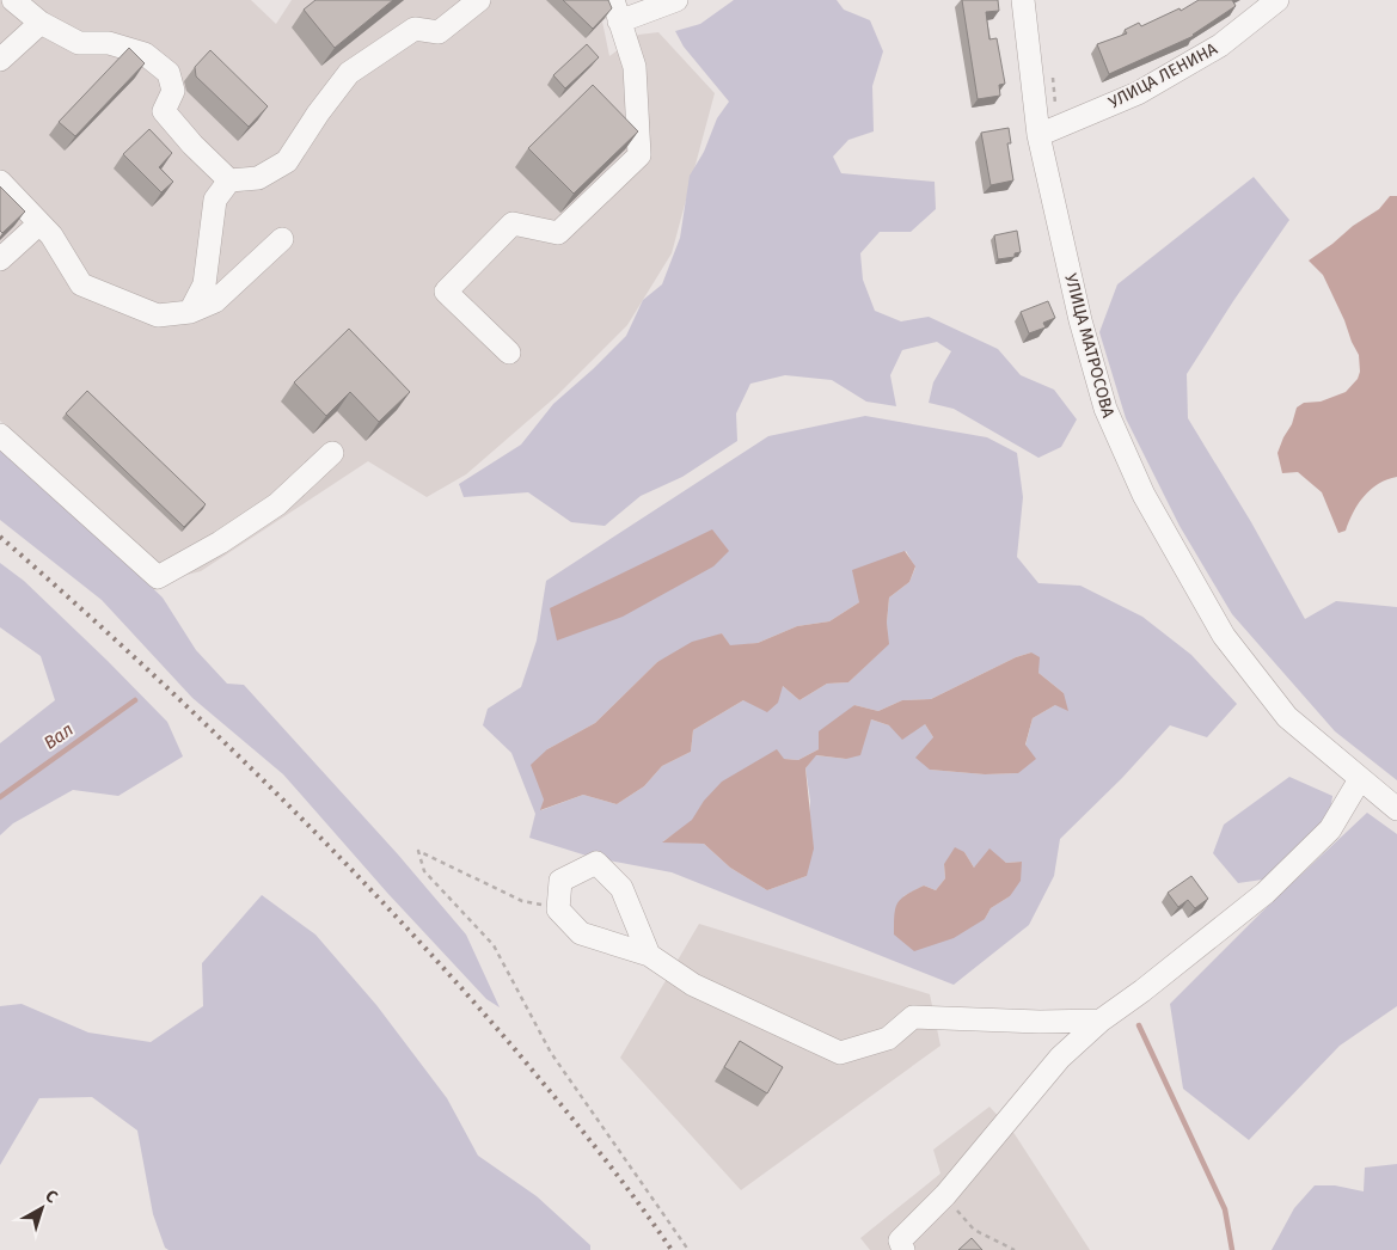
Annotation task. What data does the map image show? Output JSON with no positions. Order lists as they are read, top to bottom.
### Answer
{
  "streets": {
    "street": ["УЛИЦА ЛЕНИНА", "УЛИЦА МАТРОСОВА"]
  },
  "crossings": [
    ["УЛИЦА ЛЕНИНА", "УЛИЦА МАТРОСОВА"]
  ],
  "water": ["Вал"],
  "north": "top right"
}
